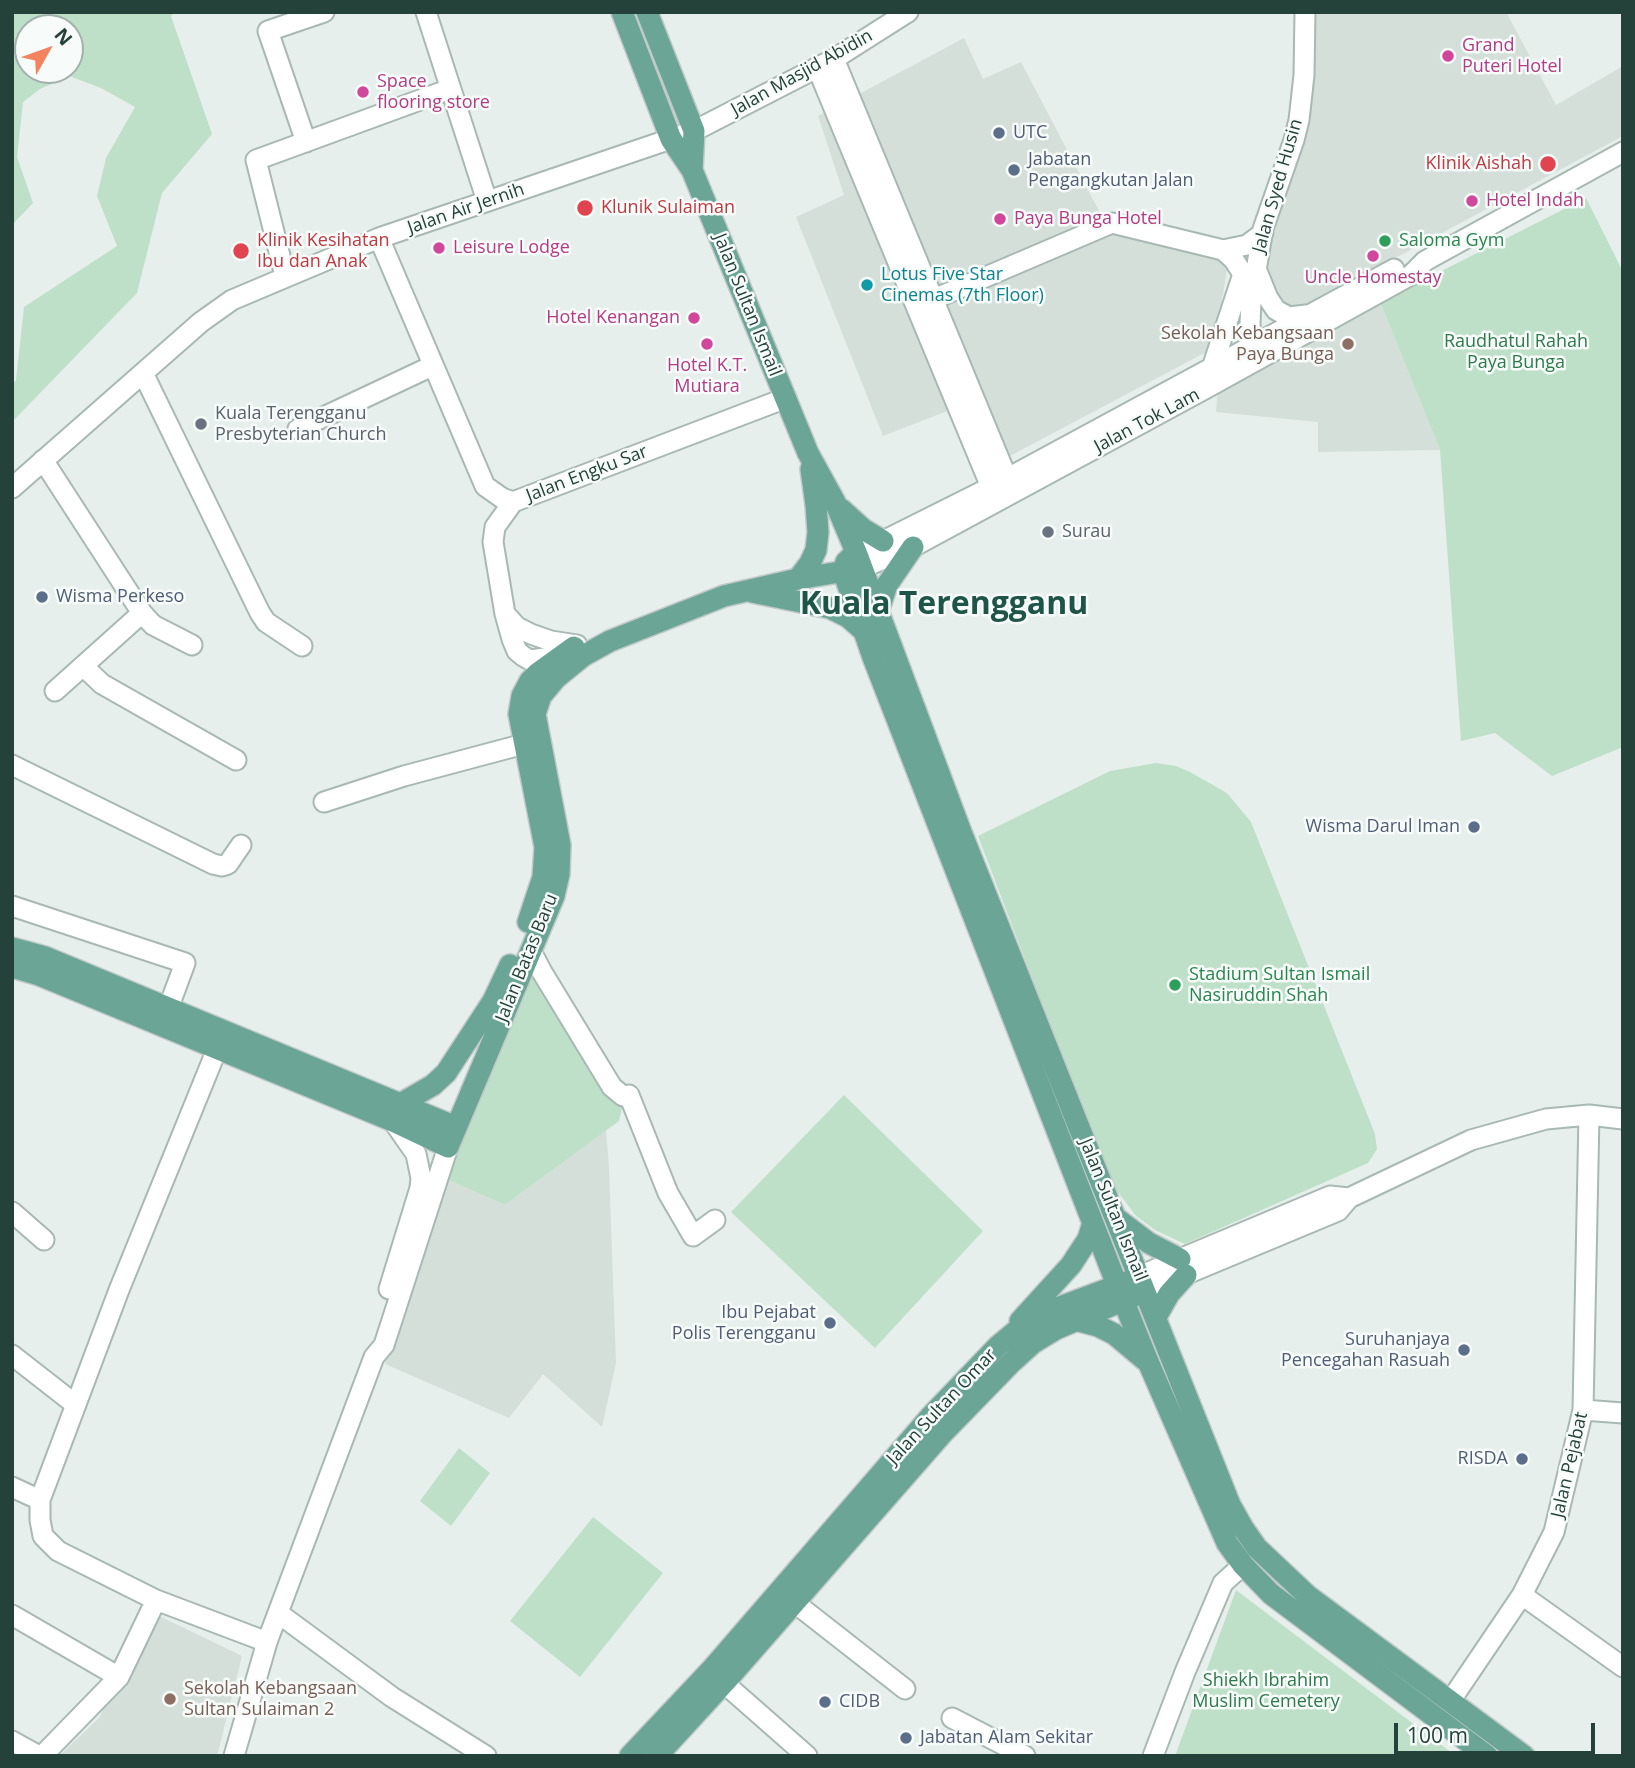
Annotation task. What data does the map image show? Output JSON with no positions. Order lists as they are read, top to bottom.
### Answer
{
  "streets": {
    "main road": ["Jalan Sultan Ismail", "Jalan Batas Baru", "Jalan Sultan Omar"],
    "street": [
      "Jalan Masjid Abidin",
      "Jalan Syed Husin",
      "Jalan Air Jernih",
      "Jalan Tok Lam",
      "Jalan Engku Sar",
      "Jalan Pejabat"
    ]
  },
  "crossings": [
    ["Jalan Masjid Abidin", "Jalan Air Jernih"],
    ["Jalan Masjid Abidin", "Jalan Sultan Ismail"],
    ["Jalan Syed Husin", "Jalan Tok Lam"],
    ["Jalan Air Jernih", "Jalan Sultan Ismail"],
    ["Jalan Air Jernih", "Jalan Engku Sar"],
    ["Jalan Sultan Ismail", "Jalan Tok Lam"],
    ["Jalan Sultan Ismail", "Jalan Engku Sar"],
    ["Jalan Sultan Ismail", "Jalan Batas Baru"],
    ["Jalan Sultan Ismail", "Jalan Sultan Omar"],
    ["Jalan Sultan Ismail", "Jalan Pejabat"],
    ["Jalan Tok Lam", "Jalan Batas Baru"]
  ],
  "districts": ["Kuala Terengganu"],
  "parks": ["Raudhatul Rahah Paya Bunga", "Shiekh Ibrahim Muslim Cemetery"],
  "places": [
    "Grand Puteri Hotel",
    "Space flooring store",
    "UTC",
    "Klinik Aishah",
    "Jabatan Pengangkutan Jalan",
    "Hotel Indah",
    "Klunik Sulaiman",
    "Paya Bunga Hotel",
    "Saloma Gym",
    "Leisure Lodge",
    "Klinik Kesihatan Ibu dan Anak",
    "Uncle Homestay",
    "Lotus Five Star Cinemas (7th Floor)",
    "Hotel Kenangan",
    "Hotel K.T. Mutiara",
    "Sekolah Kebangsaan Paya Bunga",
    "Kuala Terengganu Presbyterian Church",
    "Surau",
    "Wisma Perkeso",
    "Wisma Darul Iman",
    "Stadium Sultan Ismail Nasiruddin Shah",
    "Ibu Pejabat Polis Terengganu",
    "Suruhanjaya Pencegahan Rasuah",
    "RISDA",
    "Sekolah Kebangsaan Sultan Sulaiman 2",
    "CIDB",
    "Jabatan Alam Sekitar"
  ],
  "scale_bar": "100 m",
  "north": "top right"
}
